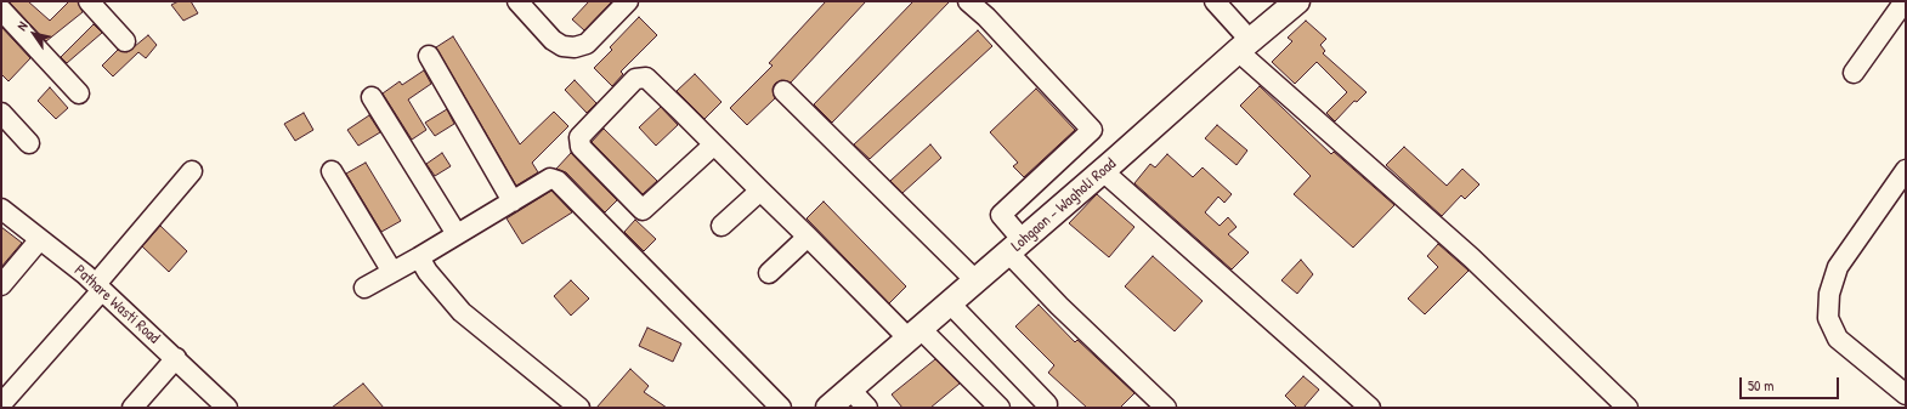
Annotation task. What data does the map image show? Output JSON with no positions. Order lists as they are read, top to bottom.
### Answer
{
  "streets": {
    "main road": ["Lohgaon - Wagholi Road"],
    "street": ["Pathare Wasti Road"]
  },
  "scale_bar": "50 m",
  "north": "top left"
}
